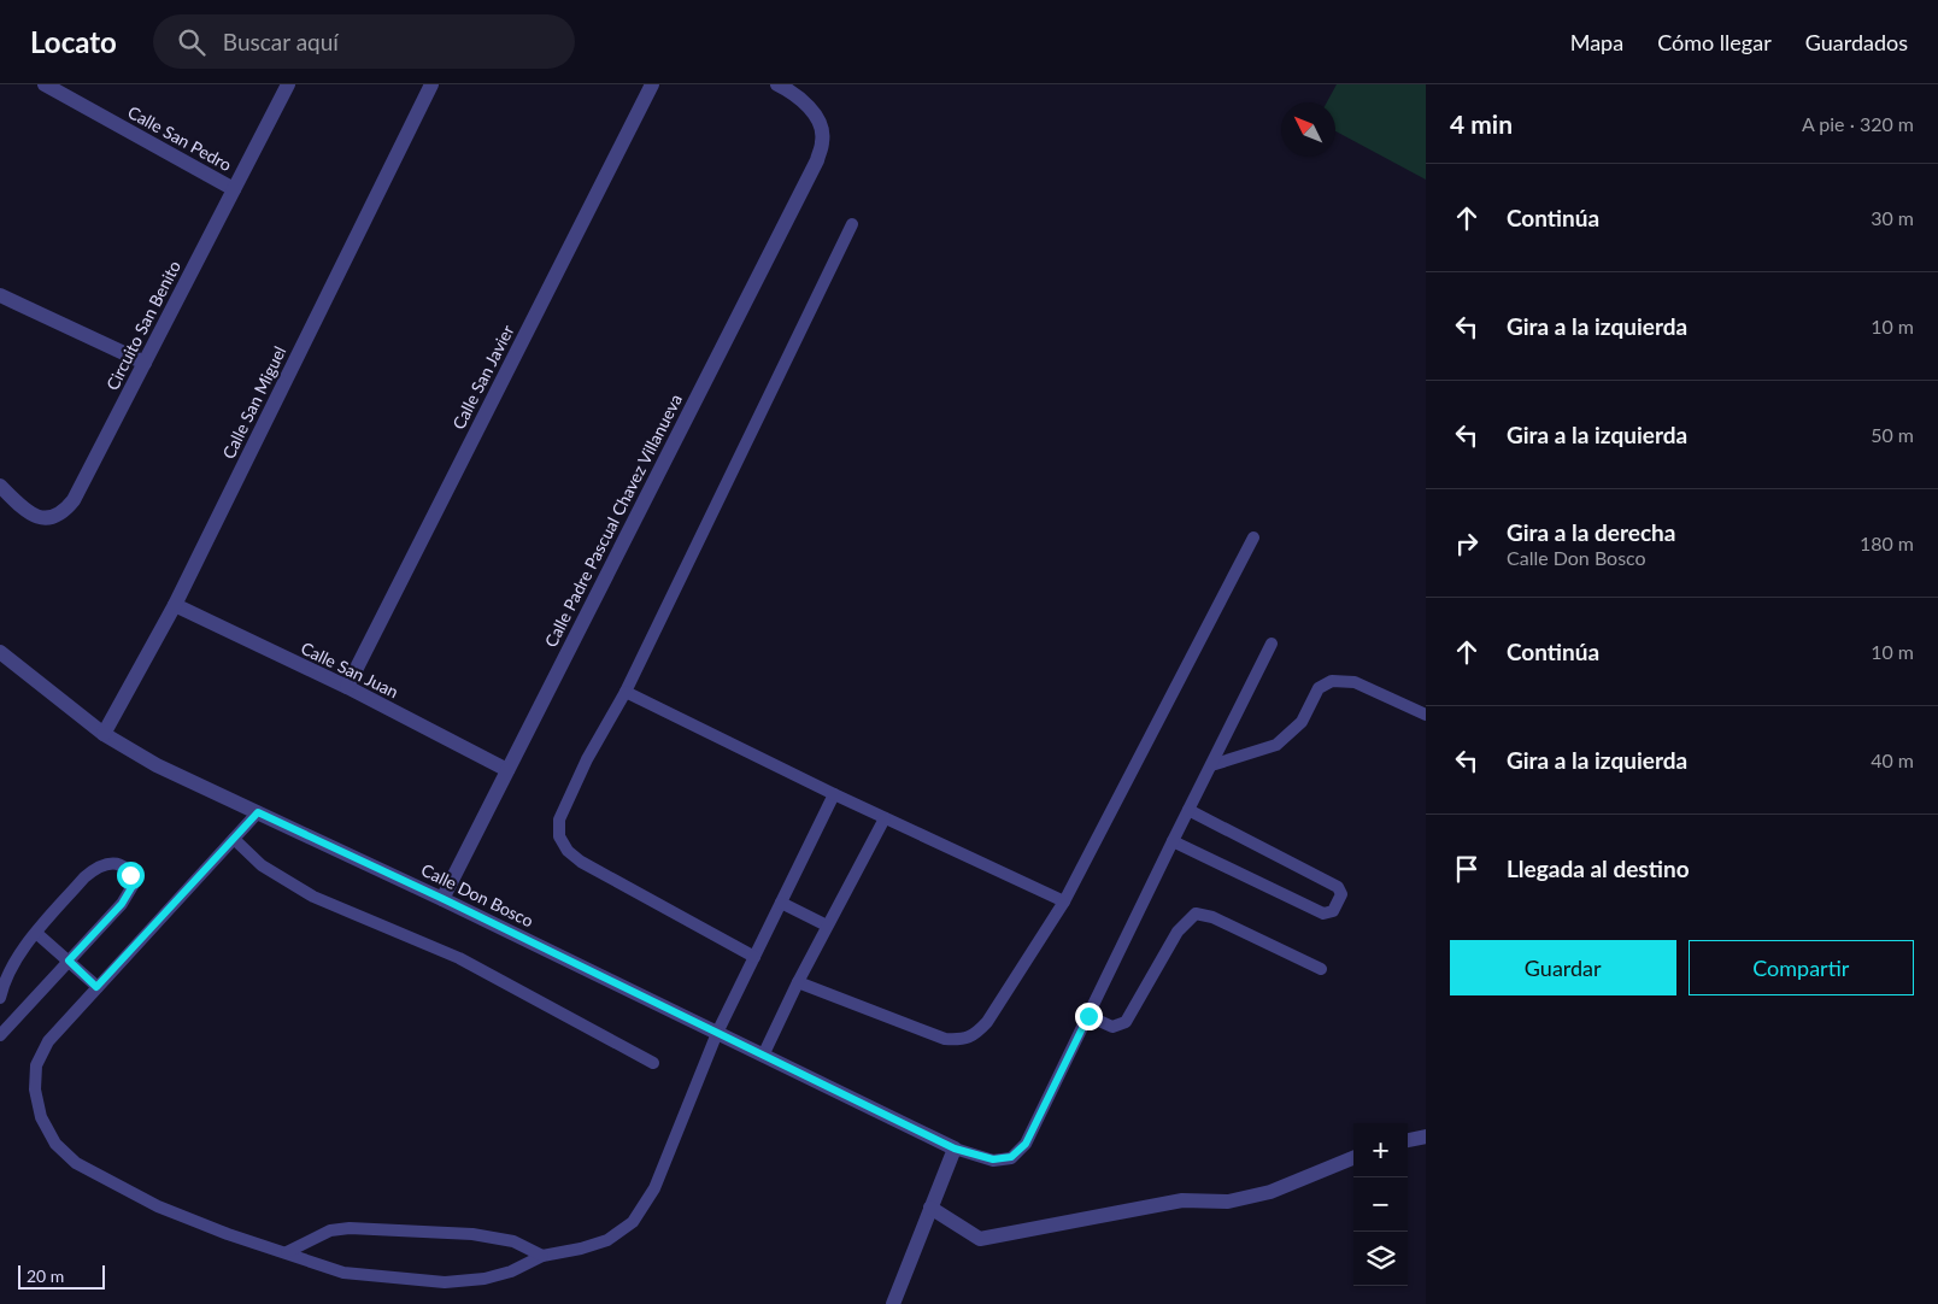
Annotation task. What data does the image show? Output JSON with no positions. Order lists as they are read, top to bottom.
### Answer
{
  "streets": {
    "street": [
      "Calle San Pedro",
      "Circuito San Benito",
      "Calle San Javier",
      "Calle San Miguel",
      "Calle Padre Pascual Chavez Villanueva",
      "Calle San Juan",
      "Calle Don Bosco"
    ]
  },
  "crossings": [
    ["Calle San Pedro", "Circuito San Benito"],
    ["Calle San Javier", "Calle San Juan"],
    ["Calle San Miguel", "Calle San Juan"],
    ["Calle San Miguel", "Calle Don Bosco"],
    ["Calle Padre Pascual Chavez Villanueva", "Calle San Juan"],
    ["Calle Padre Pascual Chavez Villanueva", "Calle Don Bosco"]
  ],
  "scale_bar": "20 m",
  "north": "top left",
  "page": {
    "header": "Locato",
    "search": "Buscar aquí",
    "nav": ["Mapa", "Cómo llegar", "Guardados"],
    "heading": ["4 min", "A pie · 320 m"],
    "list": [
      ["Continúa", "30 m"],
      ["Gira a la izquierda", "10 m"],
      ["Gira a la izquierda", "50 m"],
      ["Gira a la derecha", "Calle Don Bosco", "180 m"],
      ["Continúa", "10 m"],
      ["Gira a la izquierda", "40 m"],
      "Llegada al destino"
    ],
    "buttons": ["Guardar", "Compartir"],
    "map_buttons": ["+", "−"],
    "scale": "20 m"
  }
}
